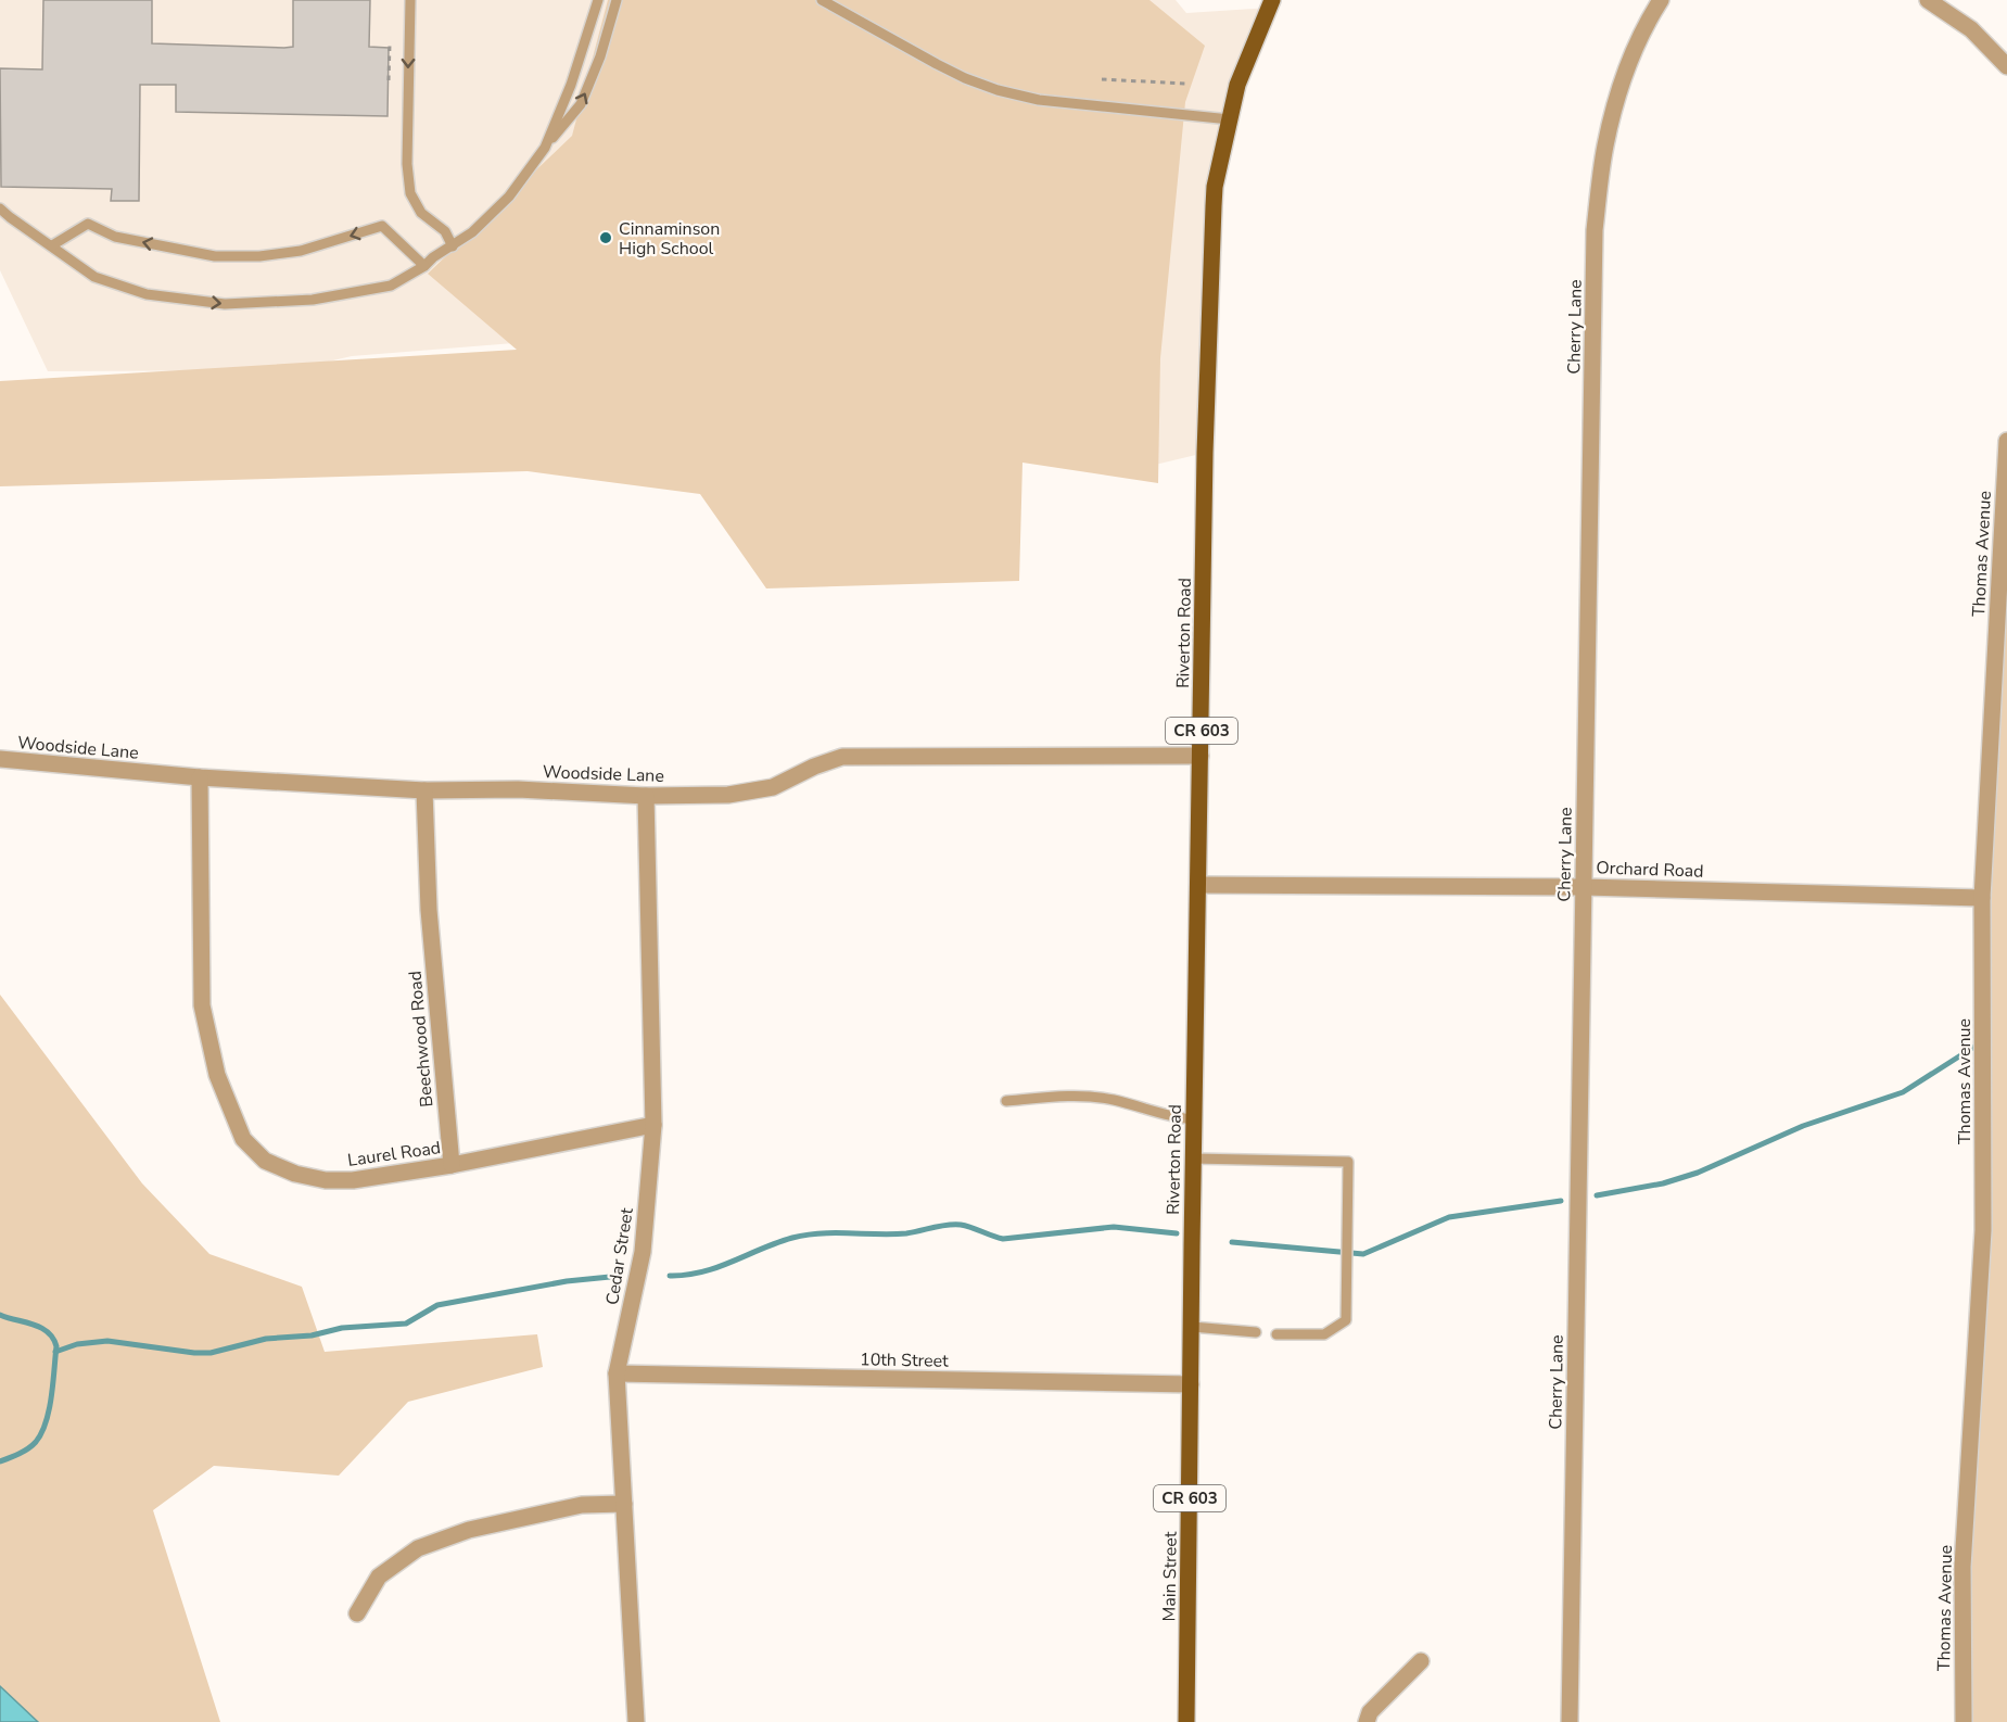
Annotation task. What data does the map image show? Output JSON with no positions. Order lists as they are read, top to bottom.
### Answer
{
  "streets": {
    "main road": ["Riverton Road", "CR 603", "Main Street"],
    "street": [
      "Cherry Lane",
      "Thomas Avenue",
      "Woodside Lane",
      "Orchard Road",
      "Beechwood Road",
      "Laurel Road",
      "Cedar Street",
      "10th Street"
    ]
  },
  "crossings": [
    ["Cherry Lane", "Orchard Road"],
    ["Thomas Avenue", "Orchard Road"],
    ["Riverton Road", "Woodside Lane"],
    ["Riverton Road", "Orchard Road"],
    ["Riverton Road", "Main Street"],
    ["Woodside Lane", "Beechwood Road"],
    ["Woodside Lane", "Laurel Road"],
    ["Woodside Lane", "Cedar Street"],
    ["Beechwood Road", "Laurel Road"],
    ["Laurel Road", "Cedar Street"],
    ["Cedar Street", "10th Street"],
    ["10th Street", "Main Street"]
  ],
  "places": ["Cinnaminson High School"]
}
